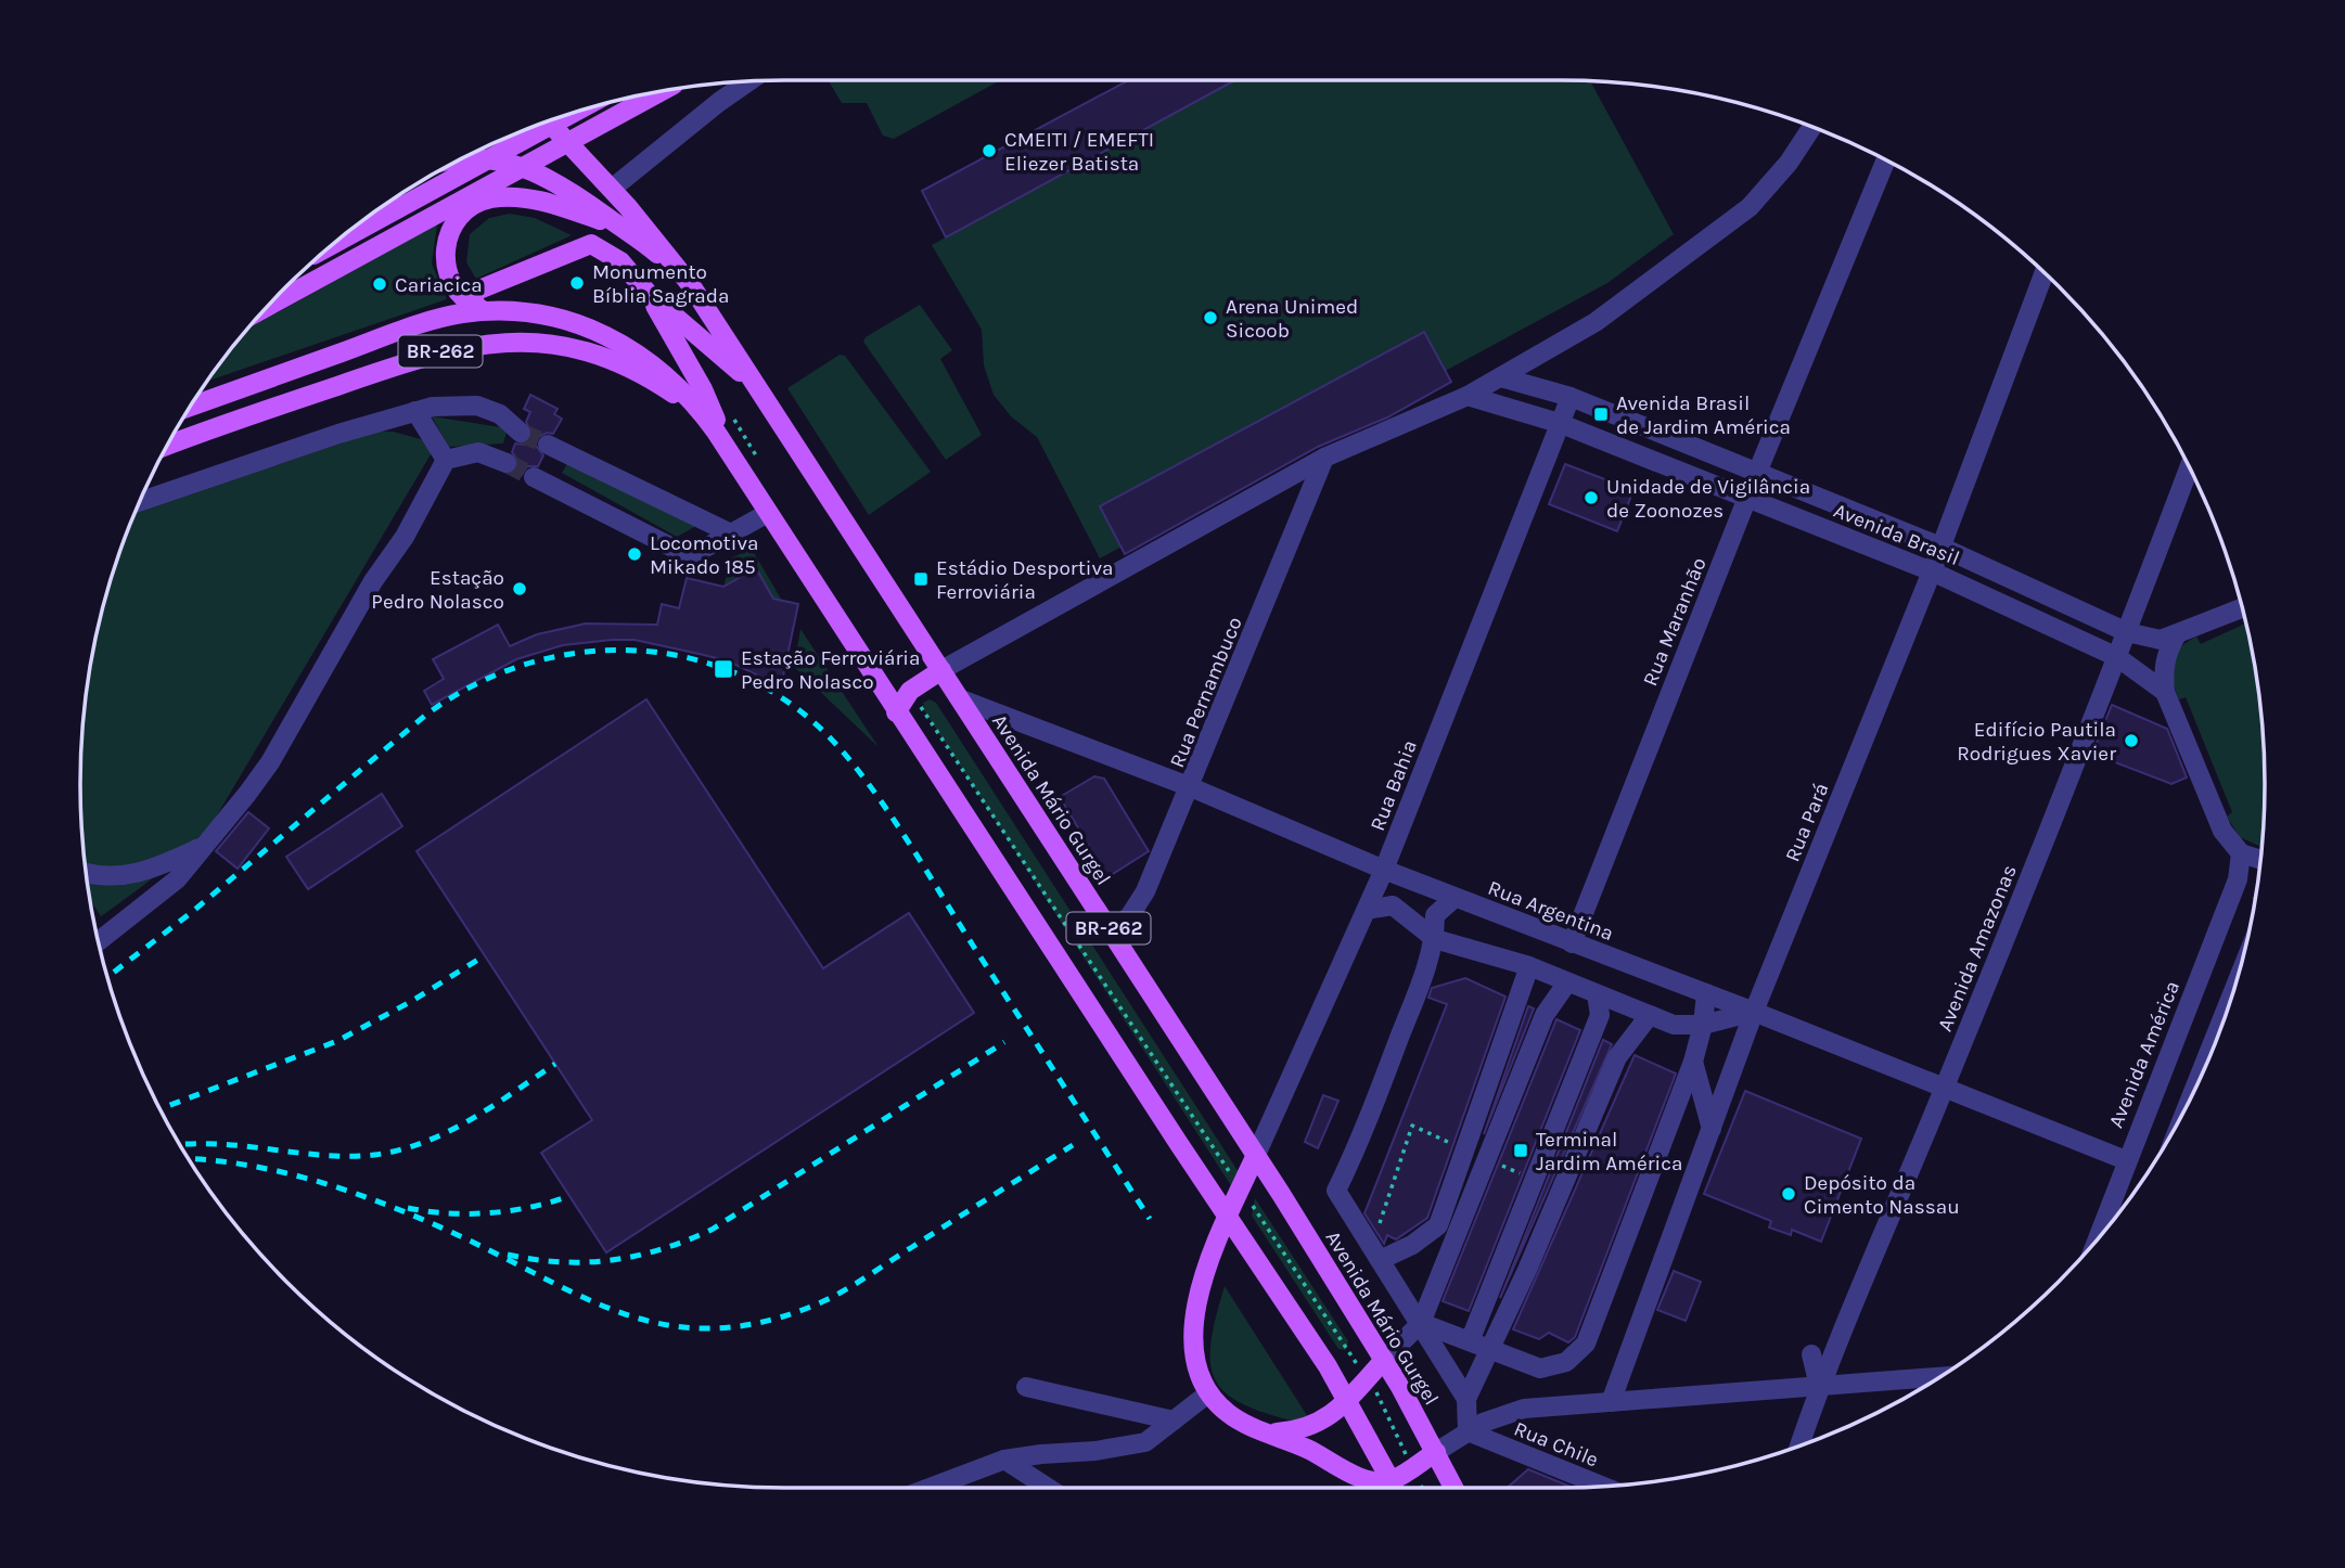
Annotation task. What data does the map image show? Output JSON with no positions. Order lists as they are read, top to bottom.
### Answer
{
  "streets": {
    "main road": ["BR-262", "Avenida Mário Gurgel"],
    "street": [
      "Avenida Brasil",
      "Rua Maranhão",
      "Rua Pernambuco",
      "Rua Bahia",
      "Rua Pará",
      "Rua Argentina",
      "Avenida Amazonas",
      "Avenida América",
      "Rua Chile"
    ]
  },
  "crossings": [
    ["BR-262", "Avenida Mário Gurgel"],
    ["Avenida Brasil", "Rua Maranhão"],
    ["Avenida Brasil", "Rua Bahia"],
    ["Avenida Brasil", "Rua Pará"],
    ["Avenida Brasil", "Avenida Amazonas"],
    ["Rua Maranhão", "Rua Argentina"],
    ["Rua Pernambuco", "Avenida Mário Gurgel"],
    ["Rua Pernambuco", "Rua Argentina"],
    ["Rua Bahia", "Avenida Mário Gurgel"],
    ["Rua Bahia", "Rua Argentina"],
    ["Avenida Mário Gurgel", "Rua Argentina"],
    ["Rua Pará", "Rua Argentina"],
    ["Rua Argentina", "Avenida Amazonas"],
    ["Rua Argentina", "Avenida América"]
  ],
  "places": {
    "other": [
      "CMEITI / EMEFTI Eliezer Batista",
      "Monumento Bíblia Sagrada",
      "Cariacica",
      "Arena Unimed Sicoob",
      "Unidade de Vigilância de Zoonozes",
      "Locomotiva Mikado 185",
      "Estação Pedro Nolasco",
      "Edifício Pautila Rodrigues Xavier",
      "Depósito da Cimento Nassau"
    ],
    "transit": [
      "Avenida Brasil de Jardim América",
      "Estádio Desportiva Ferroviária",
      "Estação Ferroviária Pedro Nolasco",
      "Terminal Jardim América"
    ]
  }
}
